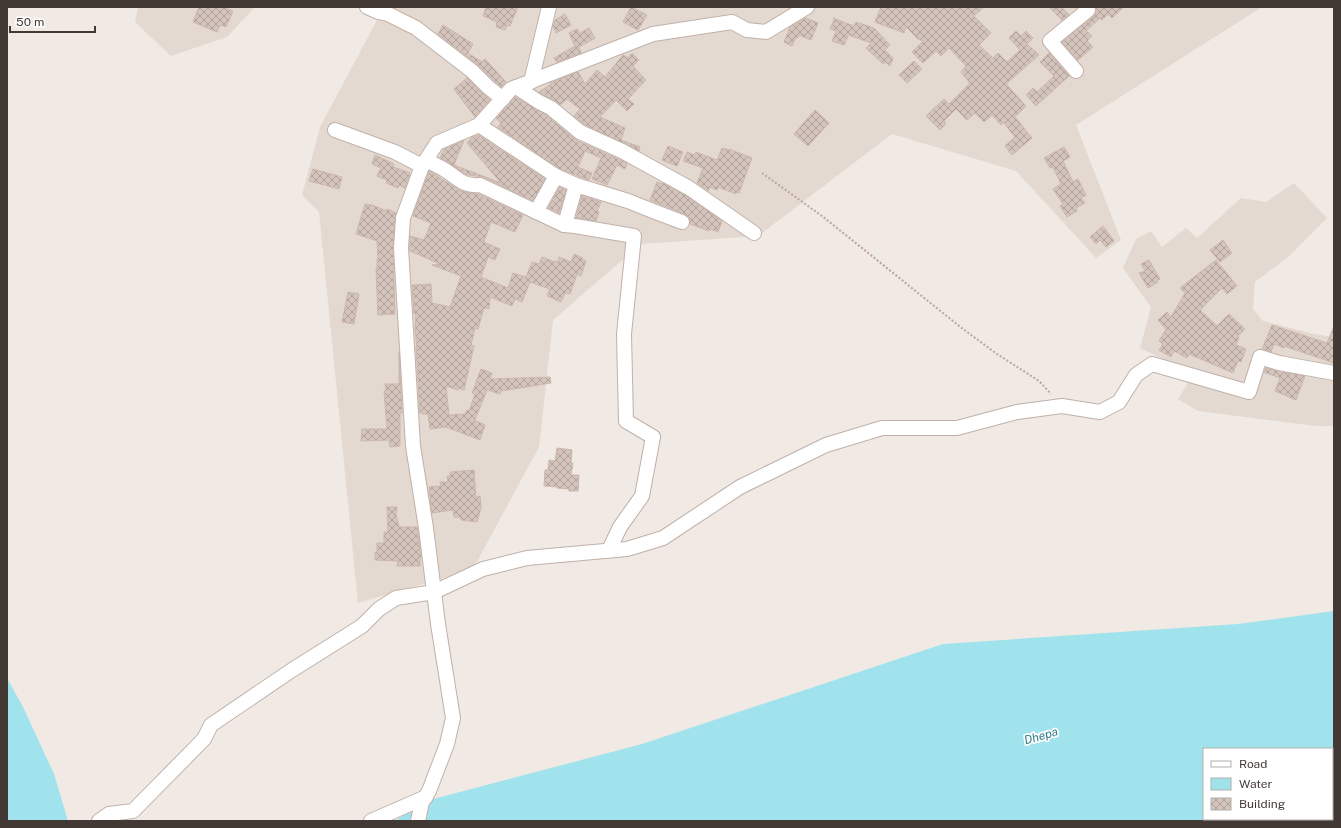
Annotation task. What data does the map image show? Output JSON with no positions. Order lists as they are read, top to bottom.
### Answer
{
  "water": ["Dhepa"],
  "legend": ["Road", "Water", "Building"],
  "scale_bar": "50 m"
}
